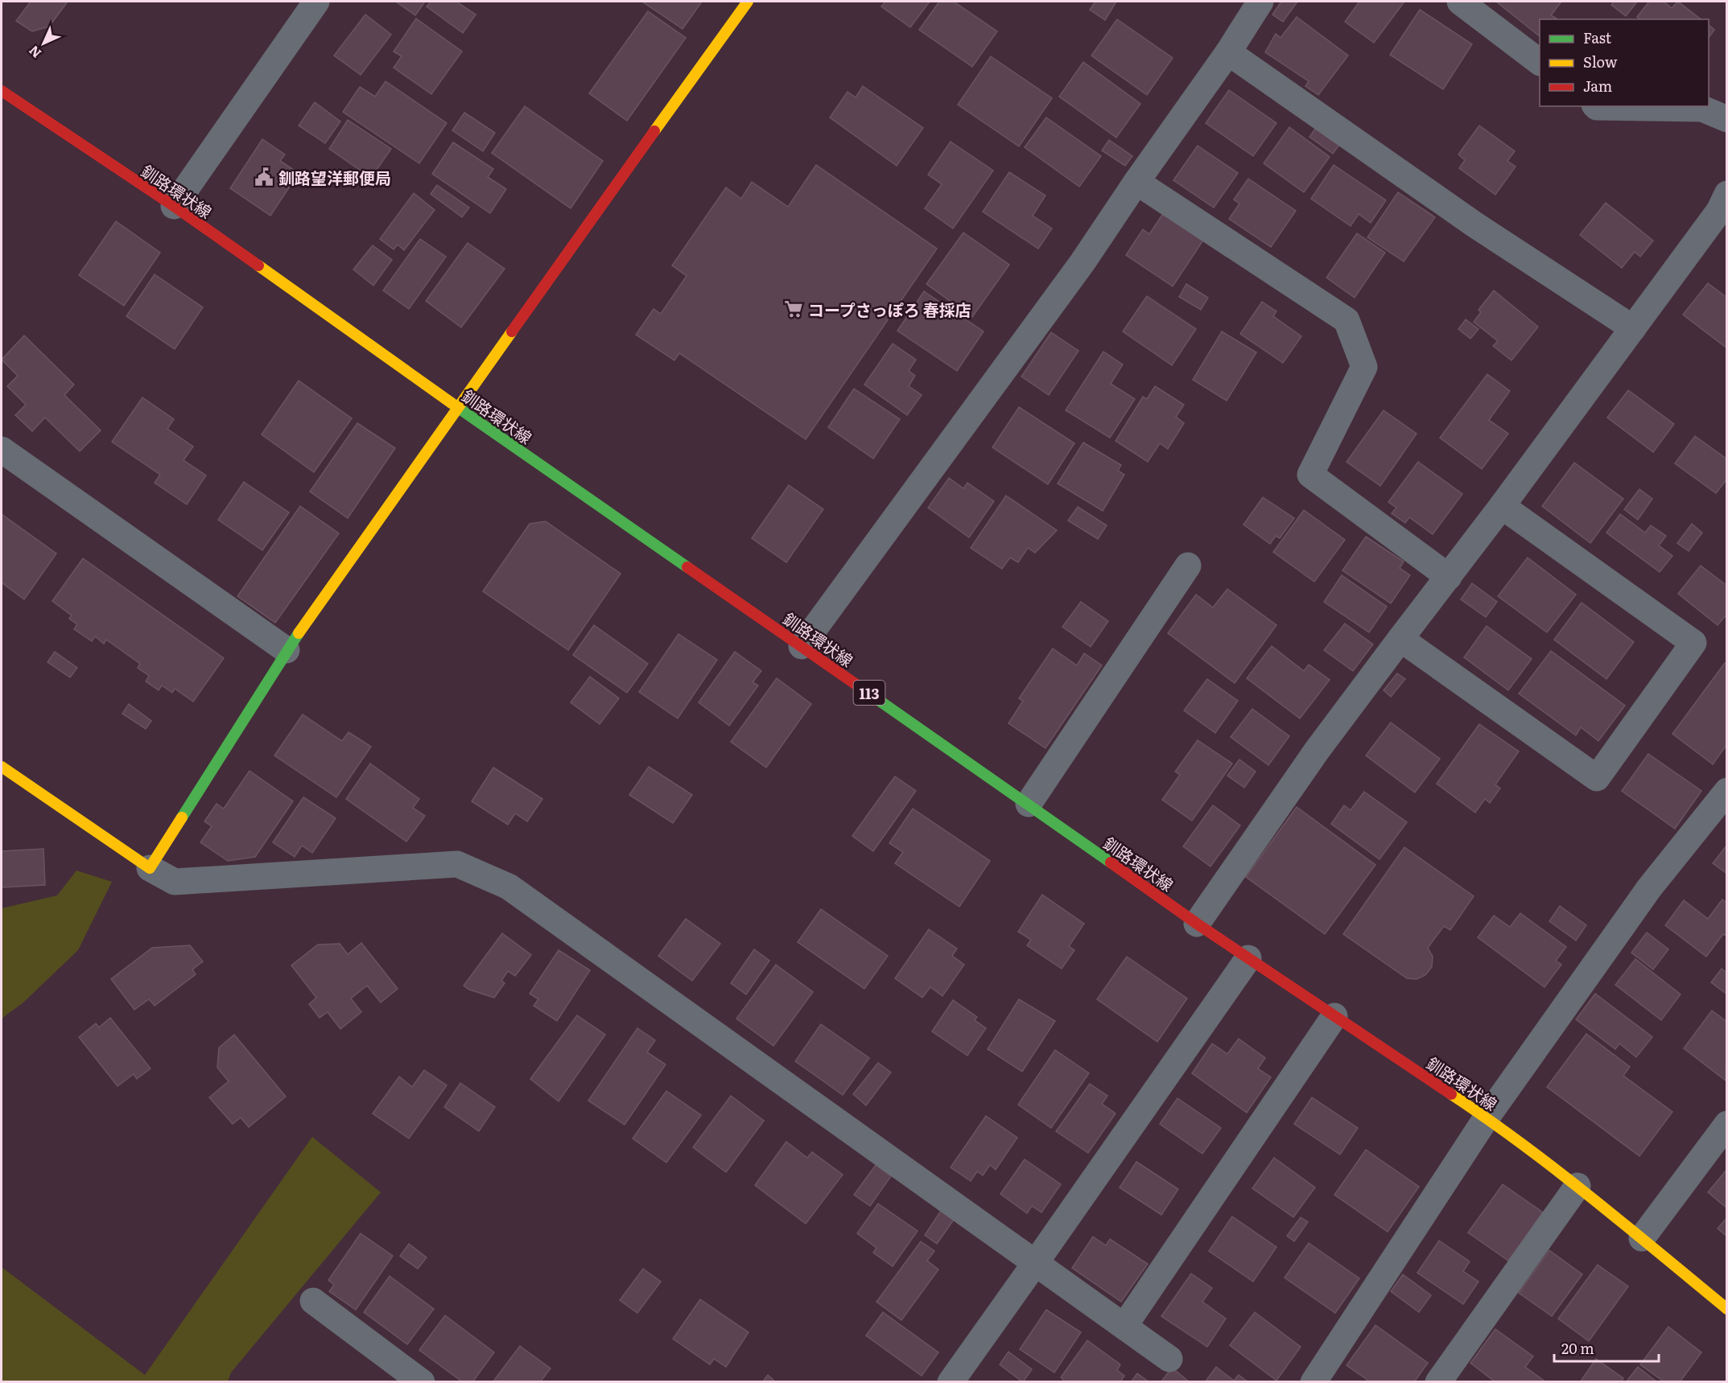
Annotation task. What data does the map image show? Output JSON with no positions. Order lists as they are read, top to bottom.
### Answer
{
  "streets": {
    "main road": ["釧路環状線", "113"]
  },
  "places": {
    "public building": ["釧路望洋郵便局"],
    "supermarket": ["コープさっぽろ 春採店"]
  },
  "legend": ["Fast", "Slow", "Jam"],
  "scale_bar": "20 m",
  "north": "bottom left"
}
